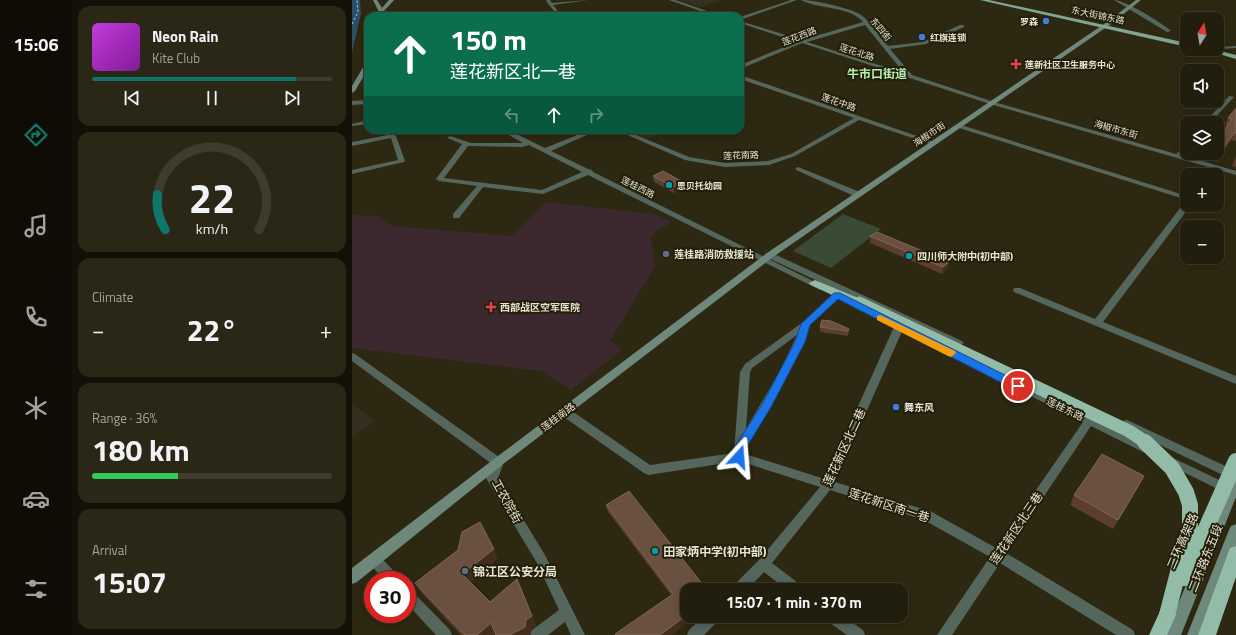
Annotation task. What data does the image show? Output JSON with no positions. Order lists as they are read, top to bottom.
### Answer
{
  "streets": {
    "highway": ["二环高架路"],
    "main road": ["东大街锦东路"],
    "street": [
      "东四街",
      "莲花西路",
      "莲花北路",
      "莲花中路",
      "海椒市东街",
      "海椒市街",
      "莲花南路",
      "莲桂西路",
      "莲桂东路",
      "莲桂南路",
      "莲花新区北二巷",
      "工农院街",
      "莲花新区南一巷",
      "莲花新区北三巷",
      "二环路东五段"
    ]
  },
  "crossings": [
    ["东大街锦东路", "海椒市街"],
    ["东四街", "莲花西路"],
    ["东四街", "莲花北路"],
    ["莲花西路", "莲花北路"],
    ["莲花北路", "海椒市东街"],
    ["莲花北路", "海椒市街"],
    ["莲花中路", "海椒市街"],
    ["莲花中路", "莲花南路"],
    ["海椒市东街", "海椒市街"],
    ["海椒市街", "莲桂西路"],
    ["海椒市街", "莲桂东路"],
    ["海椒市街", "莲桂南路"],
    ["莲桂西路", "莲桂东路"],
    ["莲桂西路", "莲桂南路"],
    ["莲桂东路", "莲桂南路"],
    ["莲桂东路", "莲花新区北二巷"],
    ["莲桂东路", "莲花新区北三巷"],
    ["莲桂东路", "二环路东五段"],
    ["莲桂南路", "工农院街"],
    ["莲桂南路", "莲花新区南一巷"],
    ["莲花新区北二巷", "莲花新区南一巷"],
    ["莲花新区南一巷", "莲花新区北三巷"]
  ],
  "districts": ["牛市口街道"],
  "places": {
    "other": [
      "罗森",
      "红旗连锁",
      "恩贝托幼园",
      "莲桂路消防救援站",
      "四川师大附中(初中部)",
      "舞东风",
      "田家炳中学(初中部)",
      "锦江区公安分局"
    ],
    "health": ["莲新社区卫生服务中心", "西部战区空军医院"]
  },
  "north": "top",
  "page": {
    "tabs": "15:06",
    "map_buttons": ["+", "−"],
    "turn": ["150 m", "莲花新区北一巷"],
    "song": ["Neon Rain", "Kite Club"],
    "tile": [
      "Climate",
      ["Range · 36%", "180 km"],
      ["Arrival", "15:07"]
    ],
    "heat": ["−", "22°", "+"],
    "limit": "30",
    "trip": "15:07 · 1 min · 370 m",
    "gauge": ["22", "km/h"]
  }
}
